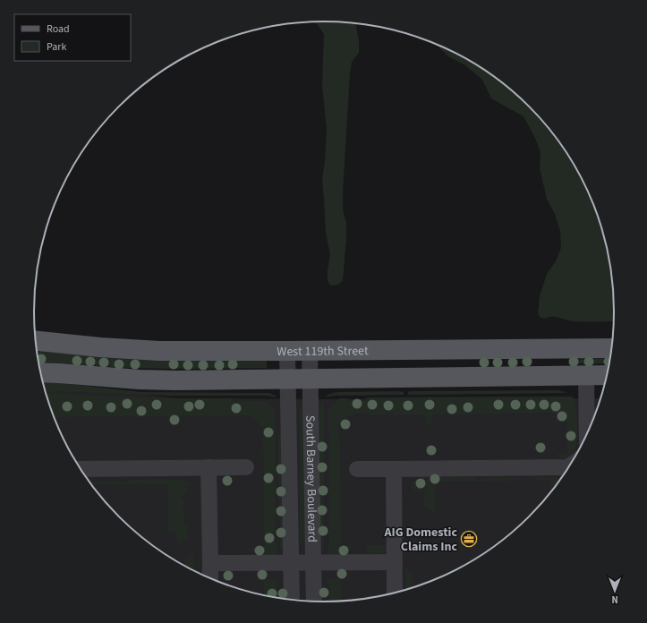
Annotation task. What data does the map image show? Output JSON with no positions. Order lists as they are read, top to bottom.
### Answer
{
  "streets": {
    "main road": ["West 119th Street"],
    "street": ["South Barney Boulevard"]
  },
  "crossings": [
    ["West 119th Street", "South Barney Boulevard"]
  ],
  "places": {
    "office": ["AIG Domestic Claims Inc"]
  },
  "legend": ["Road", "Park"],
  "north": "bottom"
}
